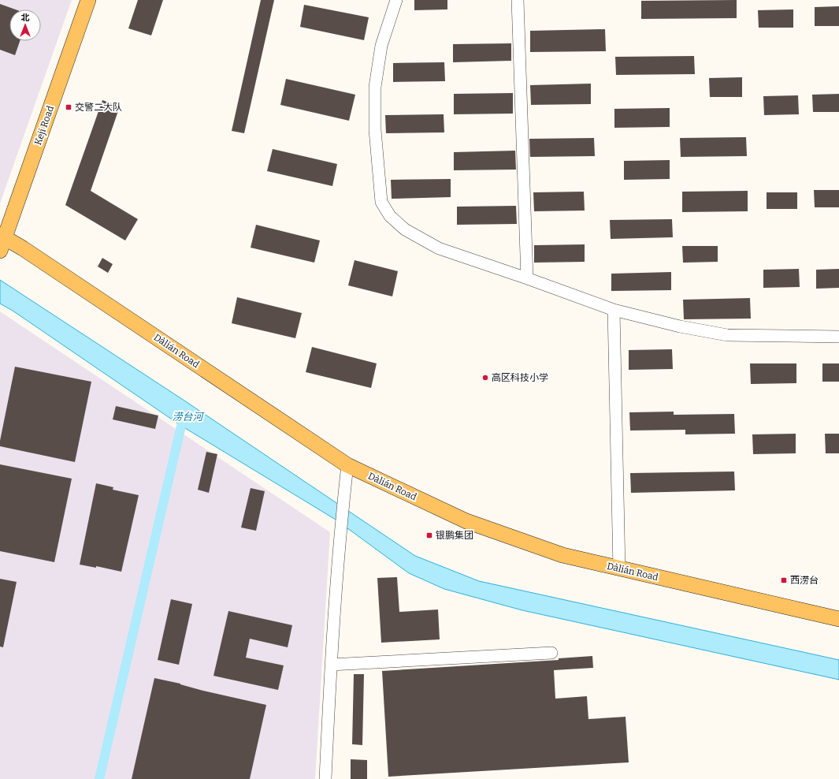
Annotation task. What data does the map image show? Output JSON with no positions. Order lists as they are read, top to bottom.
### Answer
{
  "streets": {
    "main road": ["Keji Road", "Dàlián Road"]
  },
  "crossings": [
    ["Keji Road", "Dàlián Road"]
  ],
  "water": ["涝台河"],
  "places": {
    "transit": ["交警二大队", "银鹏集团", "西涝台"],
    "other": ["高区科技小学"]
  },
  "north": "top"
}
